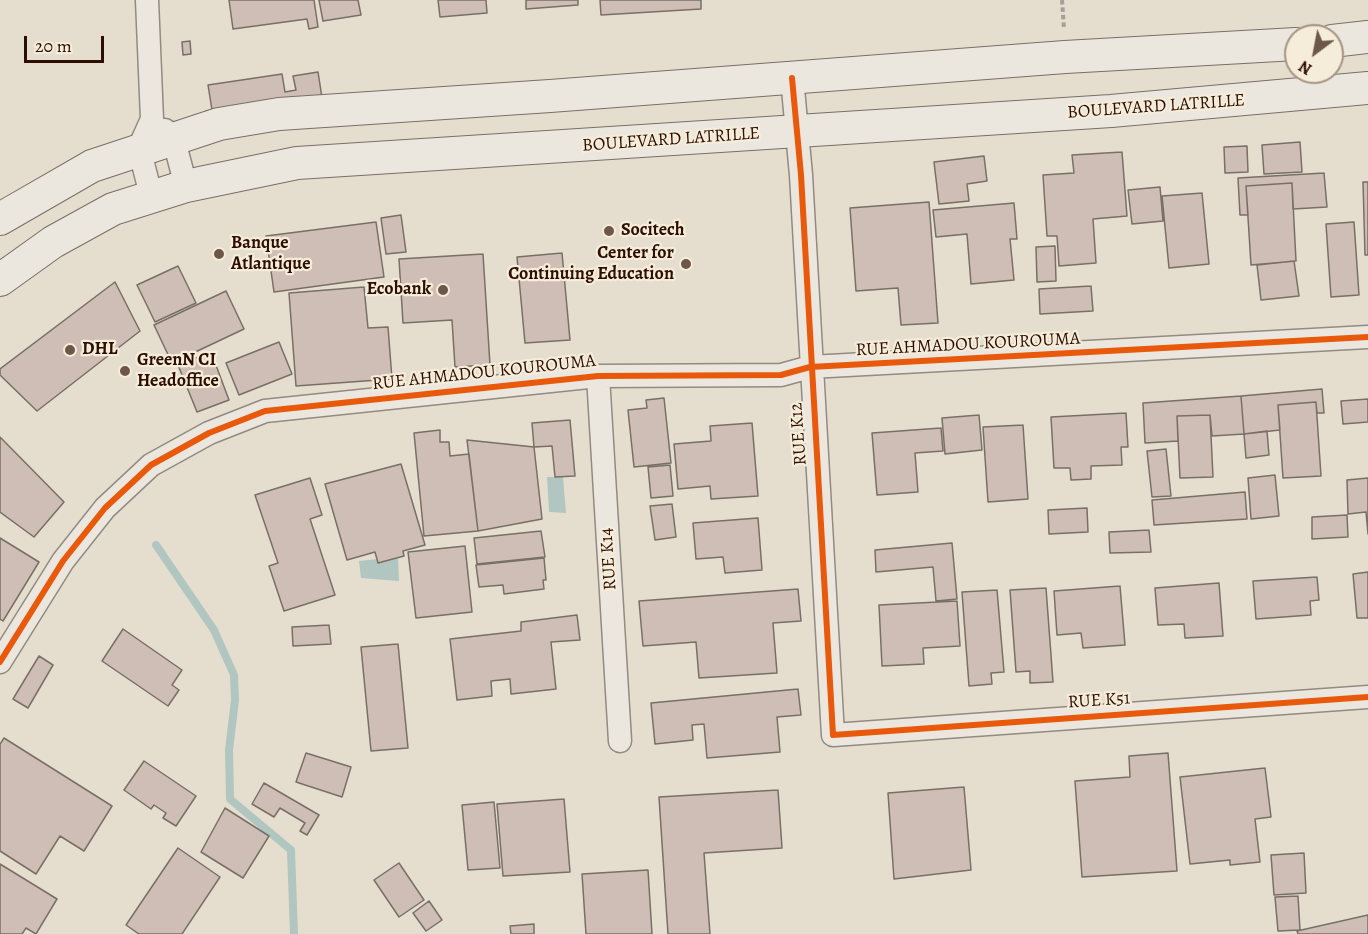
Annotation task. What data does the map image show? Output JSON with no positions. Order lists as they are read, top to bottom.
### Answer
{
  "streets": {
    "main road": ["BOULEVARD LATRILLE"],
    "street": [
      "RUE AHMADOU KOUROUMA",
      "RUE K12",
      "RUE K14",
      "RUE K51"
    ]
  },
  "crossings": [
    ["BOULEVARD LATRILLE", "RUE K12"],
    ["RUE AHMADOU KOUROUMA", "RUE K12"],
    ["RUE AHMADOU KOUROUMA", "RUE K14"],
    ["RUE K12", "RUE K51"]
  ],
  "places": [
    "Socitech",
    "Banque Atlantique",
    "Center for Continuing Education",
    "Ecobank",
    "DHL",
    "GreenN CI Headoffice"
  ],
  "scale_bar": "20 m",
  "north": "bottom left"
}
